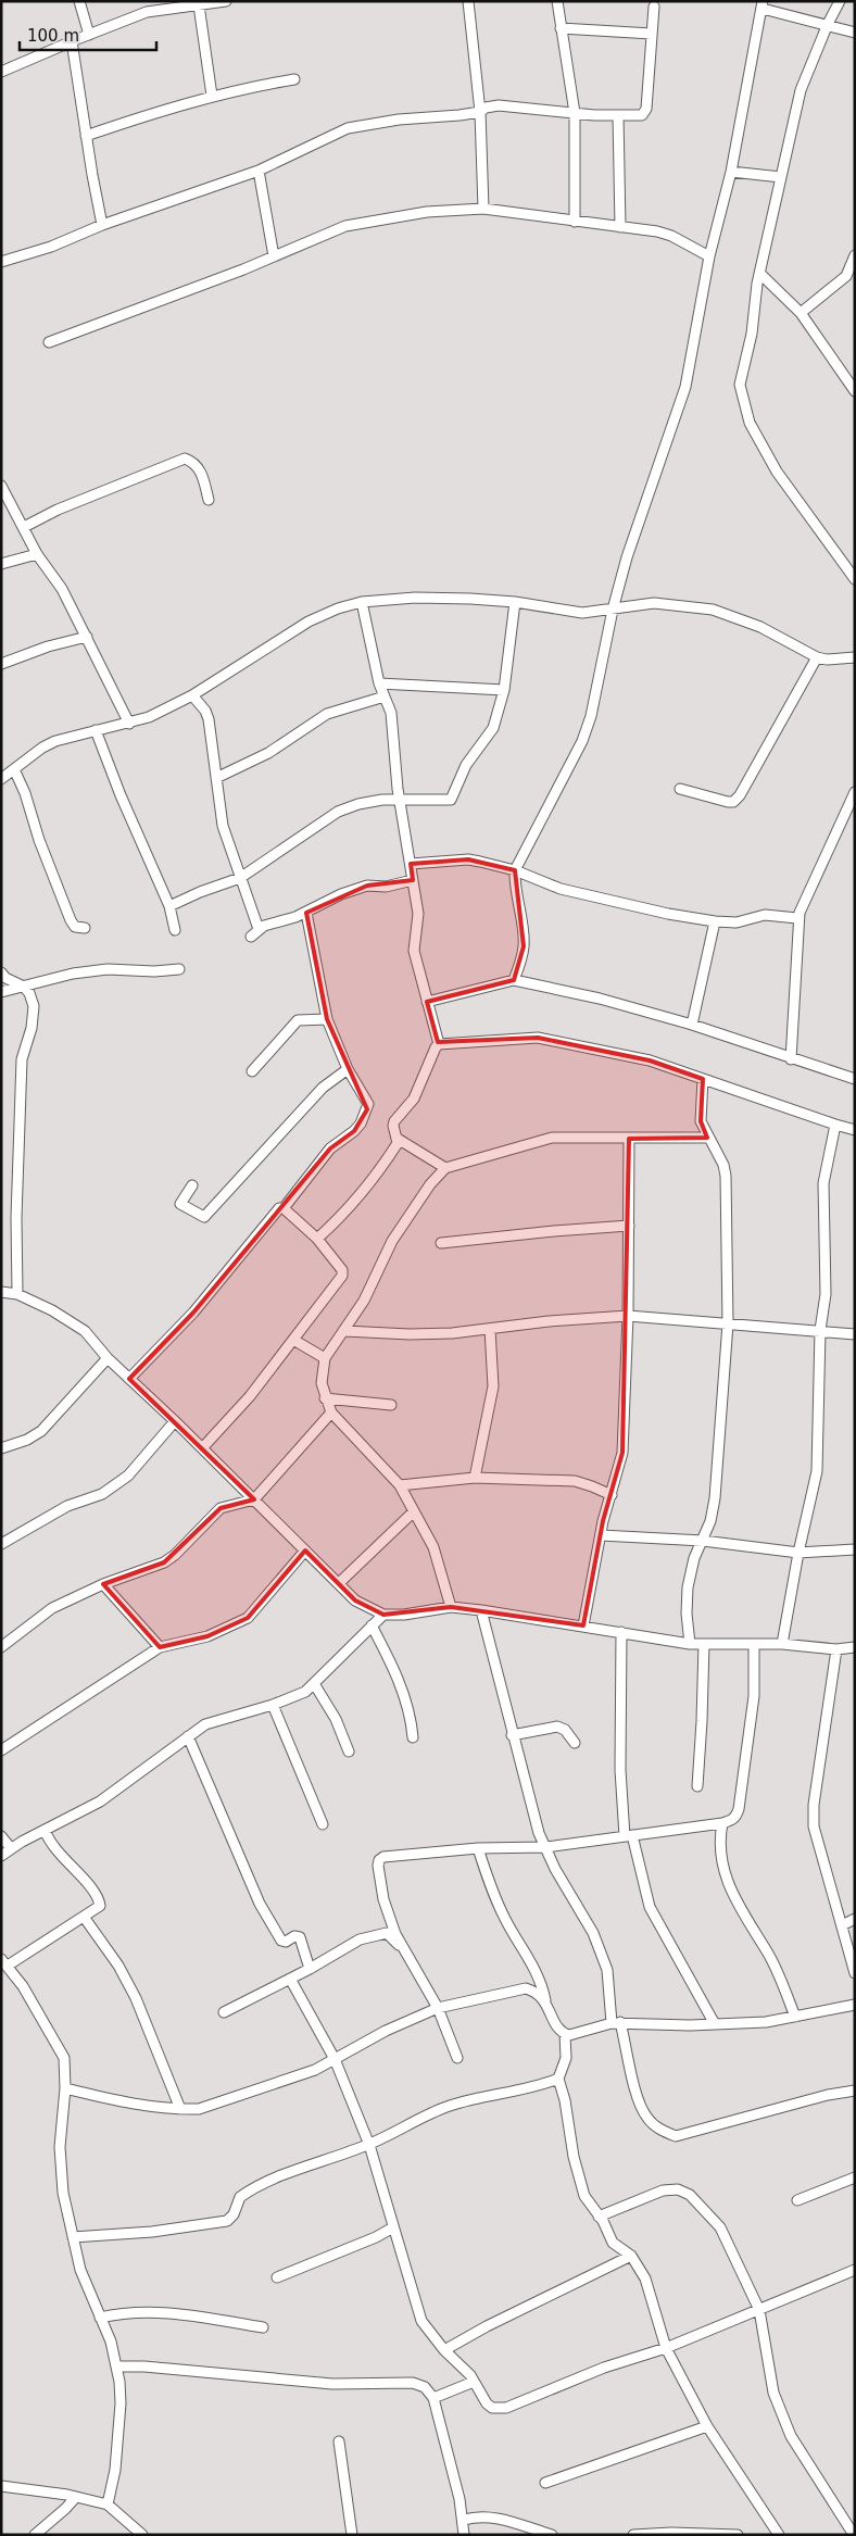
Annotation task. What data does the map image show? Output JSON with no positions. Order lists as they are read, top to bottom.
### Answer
{
  "scale_bar": "100 m"
}
